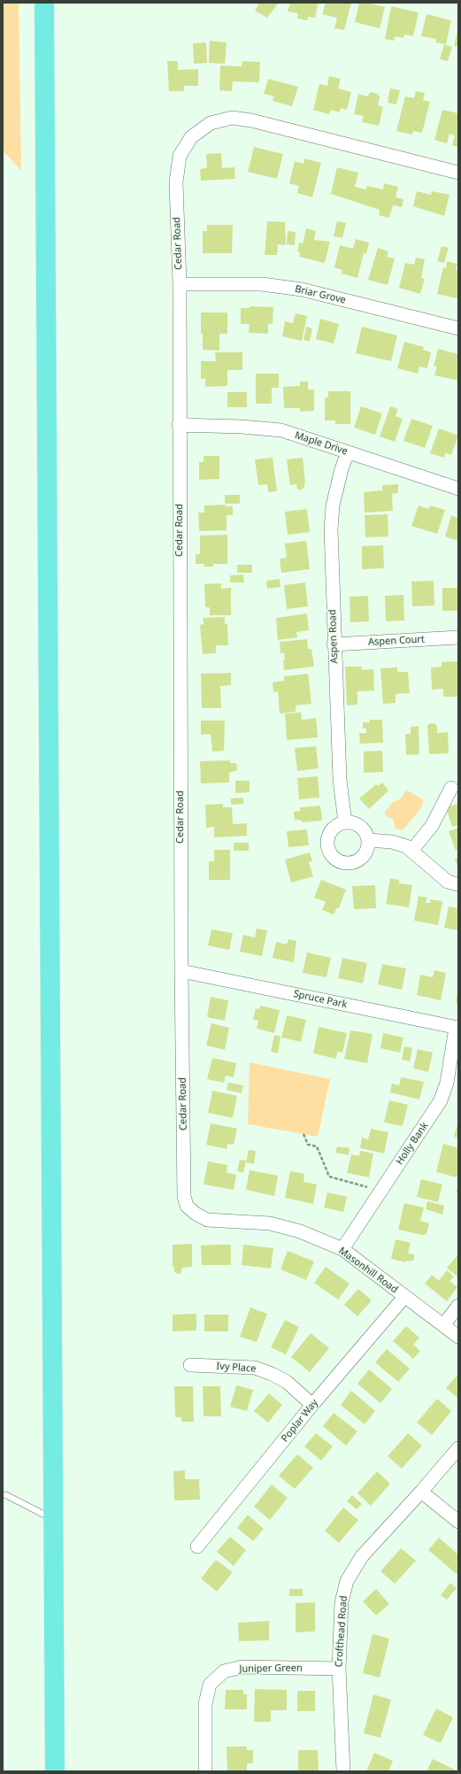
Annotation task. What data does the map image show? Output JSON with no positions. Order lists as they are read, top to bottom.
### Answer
{
  "streets": {
    "street": [
      "Cedar Road",
      "Briar Grove",
      "Maple Drive",
      "Aspen Road",
      "Aspen Court",
      "Spruce Park",
      "Holly Bank",
      "Masonhill Road",
      "Ivy Place",
      "Poplar Way",
      "Crofthead Road",
      "Juniper Green"
    ]
  },
  "crossings": [
    ["Cedar Road", "Briar Grove"],
    ["Cedar Road", "Maple Drive"],
    ["Cedar Road", "Spruce Park"],
    ["Cedar Road", "Masonhill Road"],
    ["Maple Drive", "Aspen Road"],
    ["Aspen Road", "Aspen Court"],
    ["Spruce Park", "Holly Bank"],
    ["Holly Bank", "Masonhill Road"],
    ["Masonhill Road", "Poplar Way"],
    ["Ivy Place", "Poplar Way"],
    ["Crofthead Road", "Juniper Green"]
  ]
}
